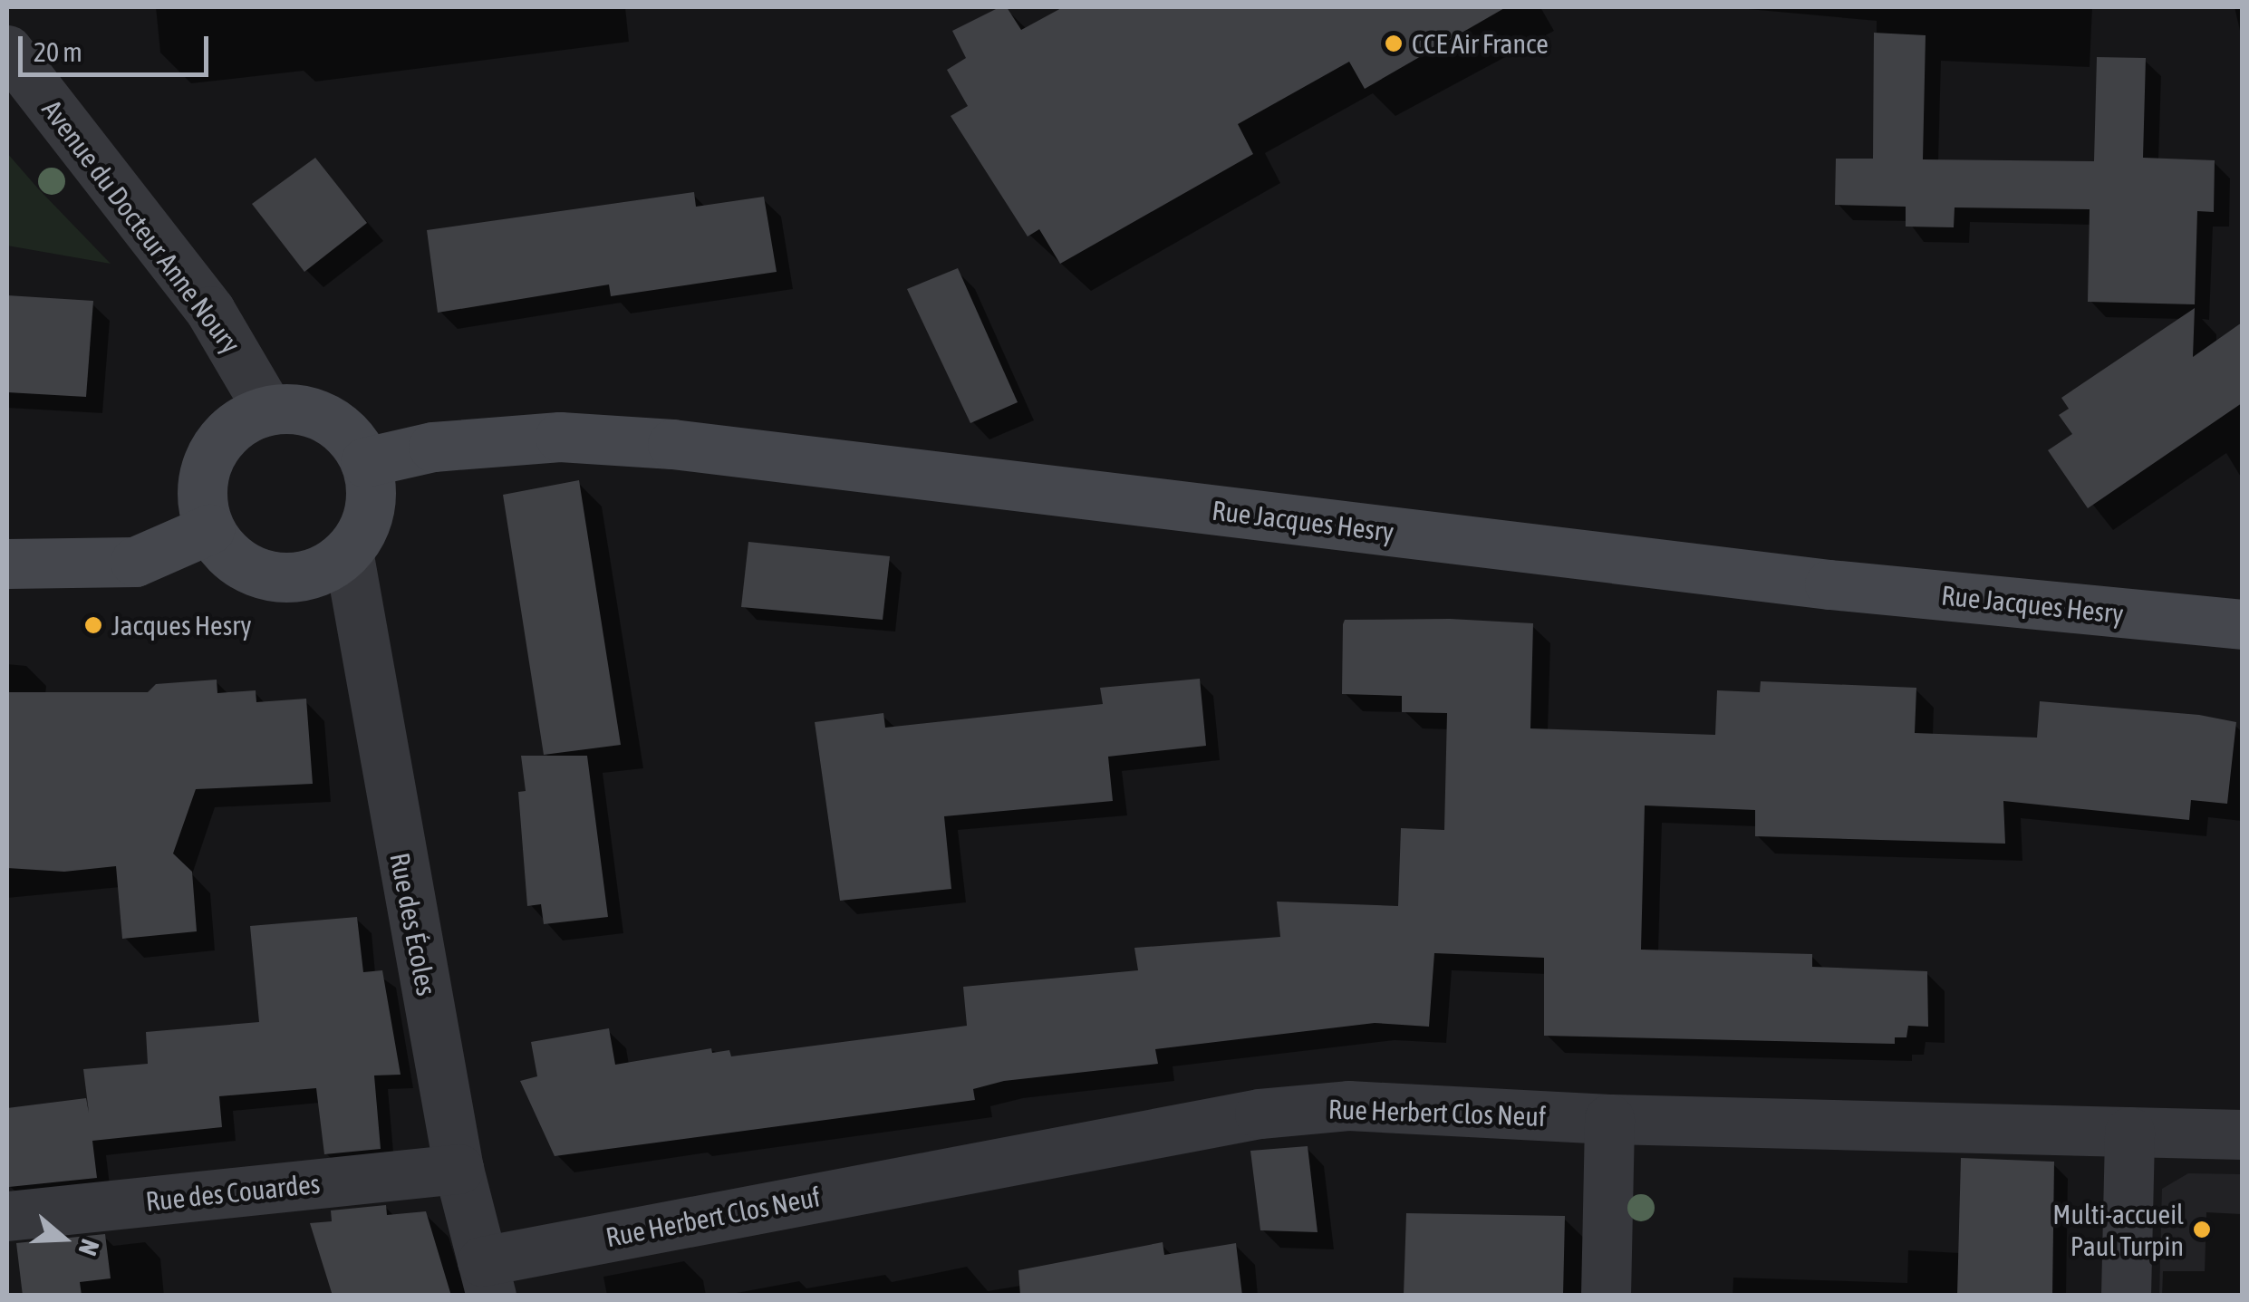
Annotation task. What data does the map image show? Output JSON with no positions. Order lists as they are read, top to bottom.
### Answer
{
  "streets": {
    "main road": ["Rue Jacques Hesry"],
    "street": [
      "Avenue du Docteur Anne Noury",
      "Rue des Écoles",
      "Rue Herbert Clos Neuf",
      "Rue des Couardes"
    ]
  },
  "crossings": [
    ["Avenue du Docteur Anne Noury", "Rue Jacques Hesry"],
    ["Avenue du Docteur Anne Noury", "Rue des Écoles"],
    ["Rue Jacques Hesry", "Rue des Écoles"],
    ["Rue des Écoles", "Rue Herbert Clos Neuf"],
    ["Rue des Écoles", "Rue des Couardes"]
  ],
  "places": ["CCE Air France", "Jacques Hesry", "Multi-accueil Paul Turpin"],
  "scale_bar": "20 m",
  "north": "right"
}
